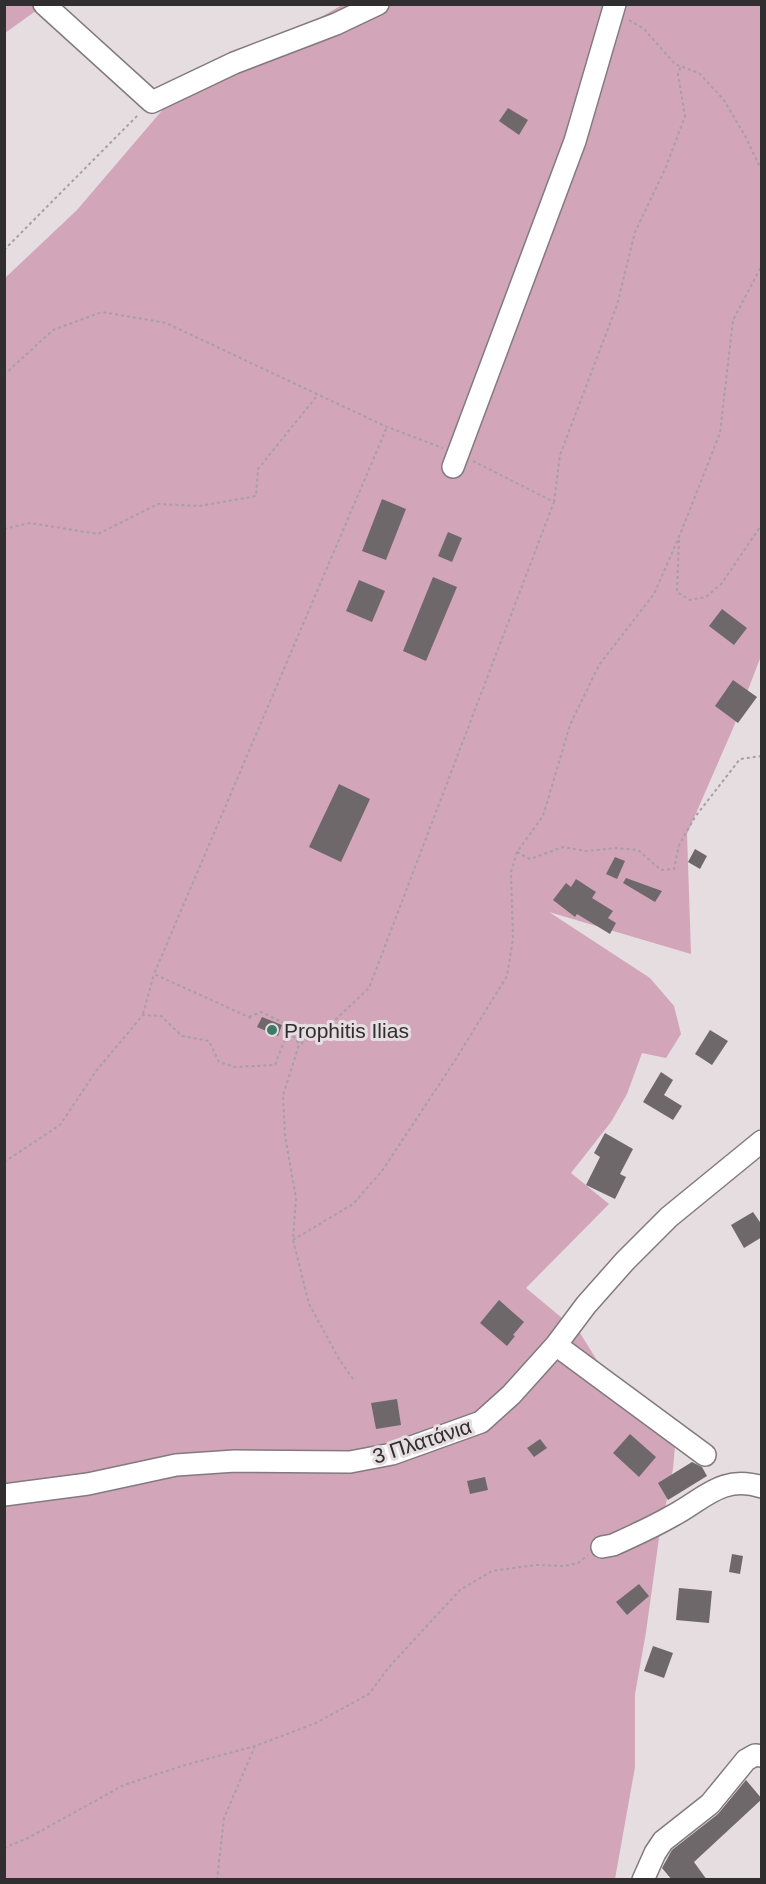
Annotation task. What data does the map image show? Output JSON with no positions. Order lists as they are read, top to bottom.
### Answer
{
  "streets": {
    "street": ["3 Πλατάνια"]
  },
  "places": ["Prophitis Ilias"]
}
